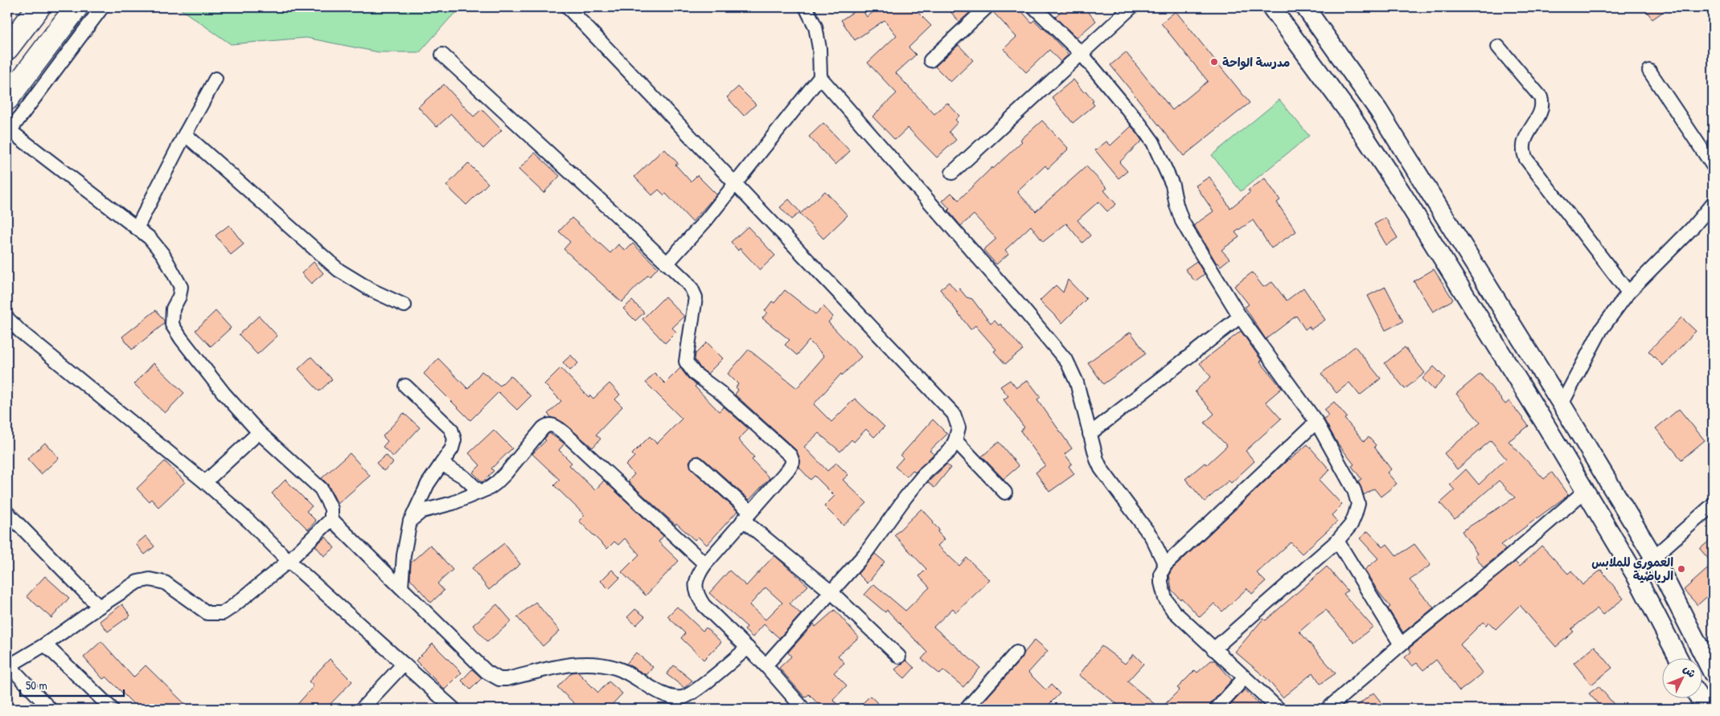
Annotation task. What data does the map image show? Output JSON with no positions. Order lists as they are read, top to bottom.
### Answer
{
  "places": ["مدرسة الواحة", "العموري للملابس الرياضية"],
  "scale_bar": "50 m",
  "north": "top right"
}
